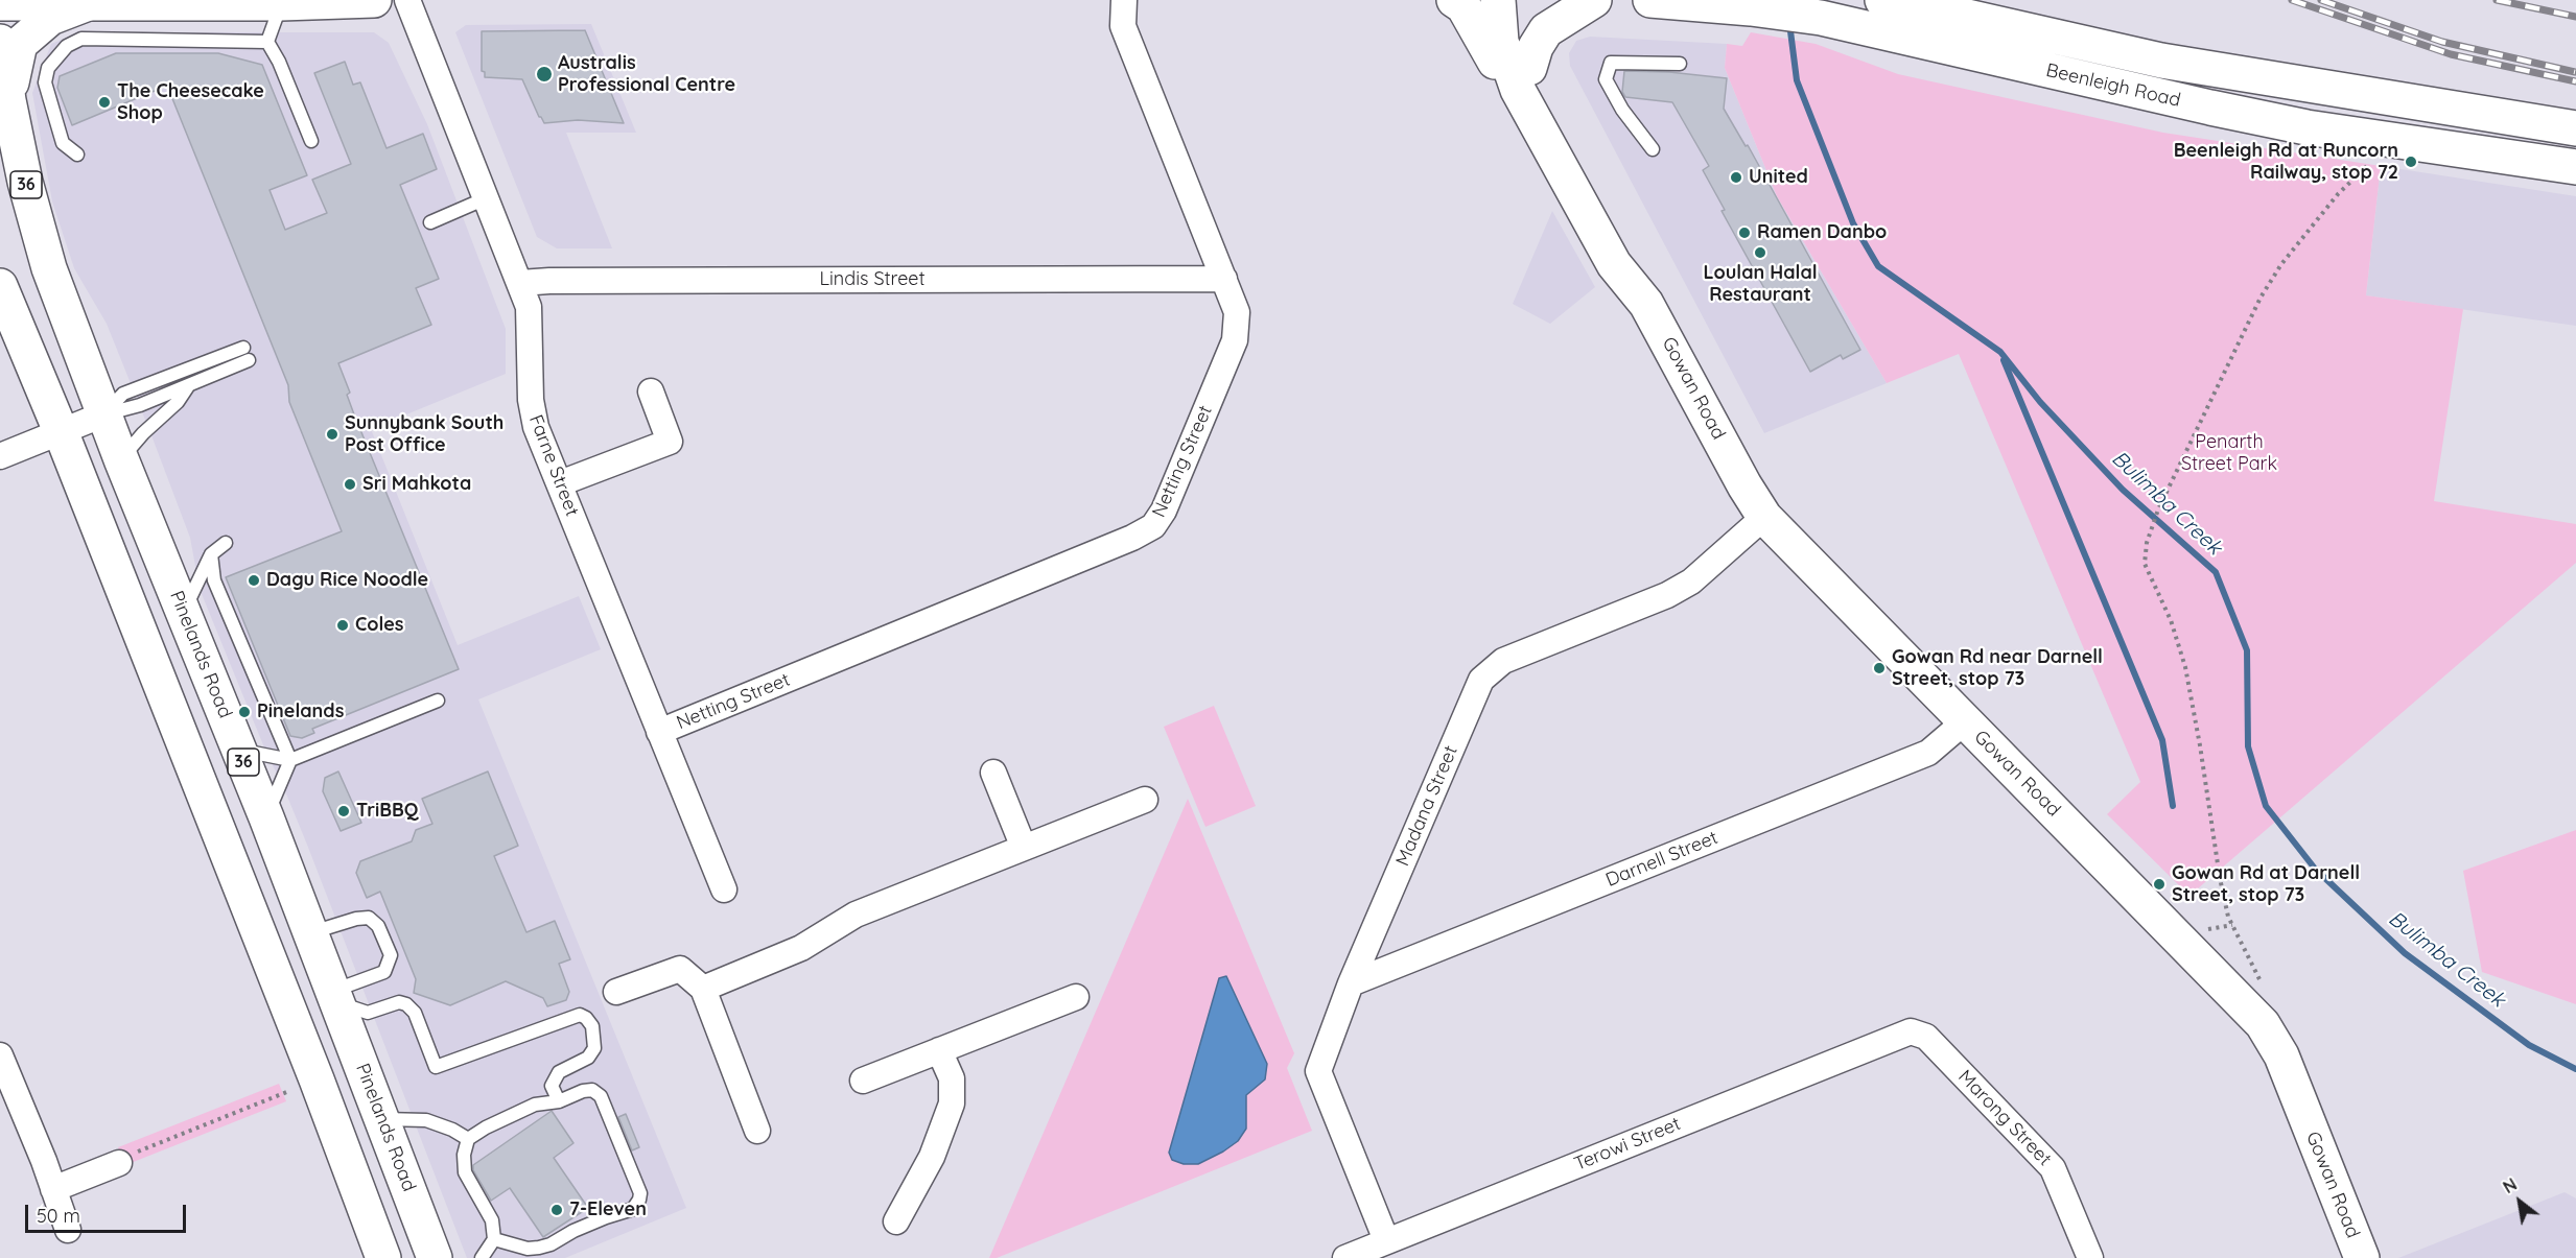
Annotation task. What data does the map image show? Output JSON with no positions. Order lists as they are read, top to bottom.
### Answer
{
  "streets": {
    "main road": [
      "Beenleigh Road",
      "36",
      "Gowan Road",
      "Pinelands Road"
    ],
    "street": [
      "Lindis Street",
      "Netting Street",
      "Farne Street",
      "Madana Street",
      "Darnell Street",
      "Marong Street",
      "Terowi Street"
    ]
  },
  "crossings": [
    ["Lindis Street", "Netting Street"],
    ["Lindis Street", "Farne Street"],
    ["Gowan Road", "Madana Street"],
    ["Gowan Road", "Darnell Street"],
    ["Netting Street", "Farne Street"],
    ["Madana Street", "Darnell Street"],
    ["Madana Street", "Terowi Street"],
    ["Marong Street", "Terowi Street"]
  ],
  "water": ["Bulimba Creek"],
  "parks": ["Penarth Street Park"],
  "places": [
    "Australis Professional Centre",
    "The Cheesecake Shop",
    "Beenleigh Rd at Runcorn Railway, stop 72",
    "United",
    "Ramen Danbo",
    "Loulan Halal Restaurant",
    "Sunnybank South Post Office",
    "Sri Mahkota",
    "Dagu Rice Noodle",
    "Coles",
    "Gowan Rd near Darnell Street, stop 73",
    "Pinelands",
    "TriBBQ",
    "Gowan Rd at Darnell Street, stop 73",
    "7-Eleven"
  ],
  "scale_bar": "50 m",
  "north": "top left"
}
